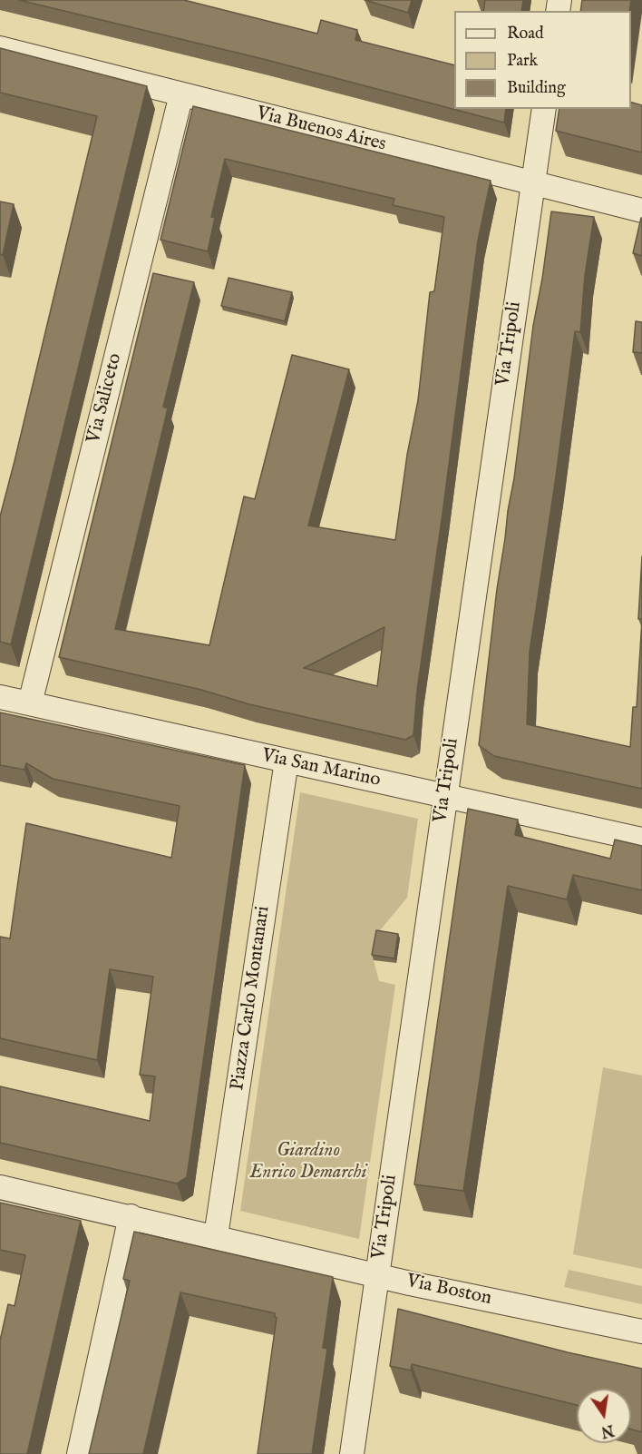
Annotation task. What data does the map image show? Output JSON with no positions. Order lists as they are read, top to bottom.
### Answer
{
  "streets": {
    "street": [
      "Via Buenos Aires",
      "Via Tripoli",
      "Via Saliceto",
      "Via San Marino",
      "Piazza Carlo Montanari",
      "Via Boston"
    ]
  },
  "crossings": [
    ["Via Buenos Aires", "Via Tripoli"],
    ["Via Buenos Aires", "Via Saliceto"],
    ["Via Tripoli", "Via San Marino"],
    ["Via Tripoli", "Via Boston"],
    ["Via Saliceto", "Via San Marino"],
    ["Via San Marino", "Piazza Carlo Montanari"],
    ["Piazza Carlo Montanari", "Via Boston"]
  ],
  "parks": ["Giardino Enrico Demarchi"],
  "legend": ["Road", "Park", "Building"],
  "north": "bottom"
}
